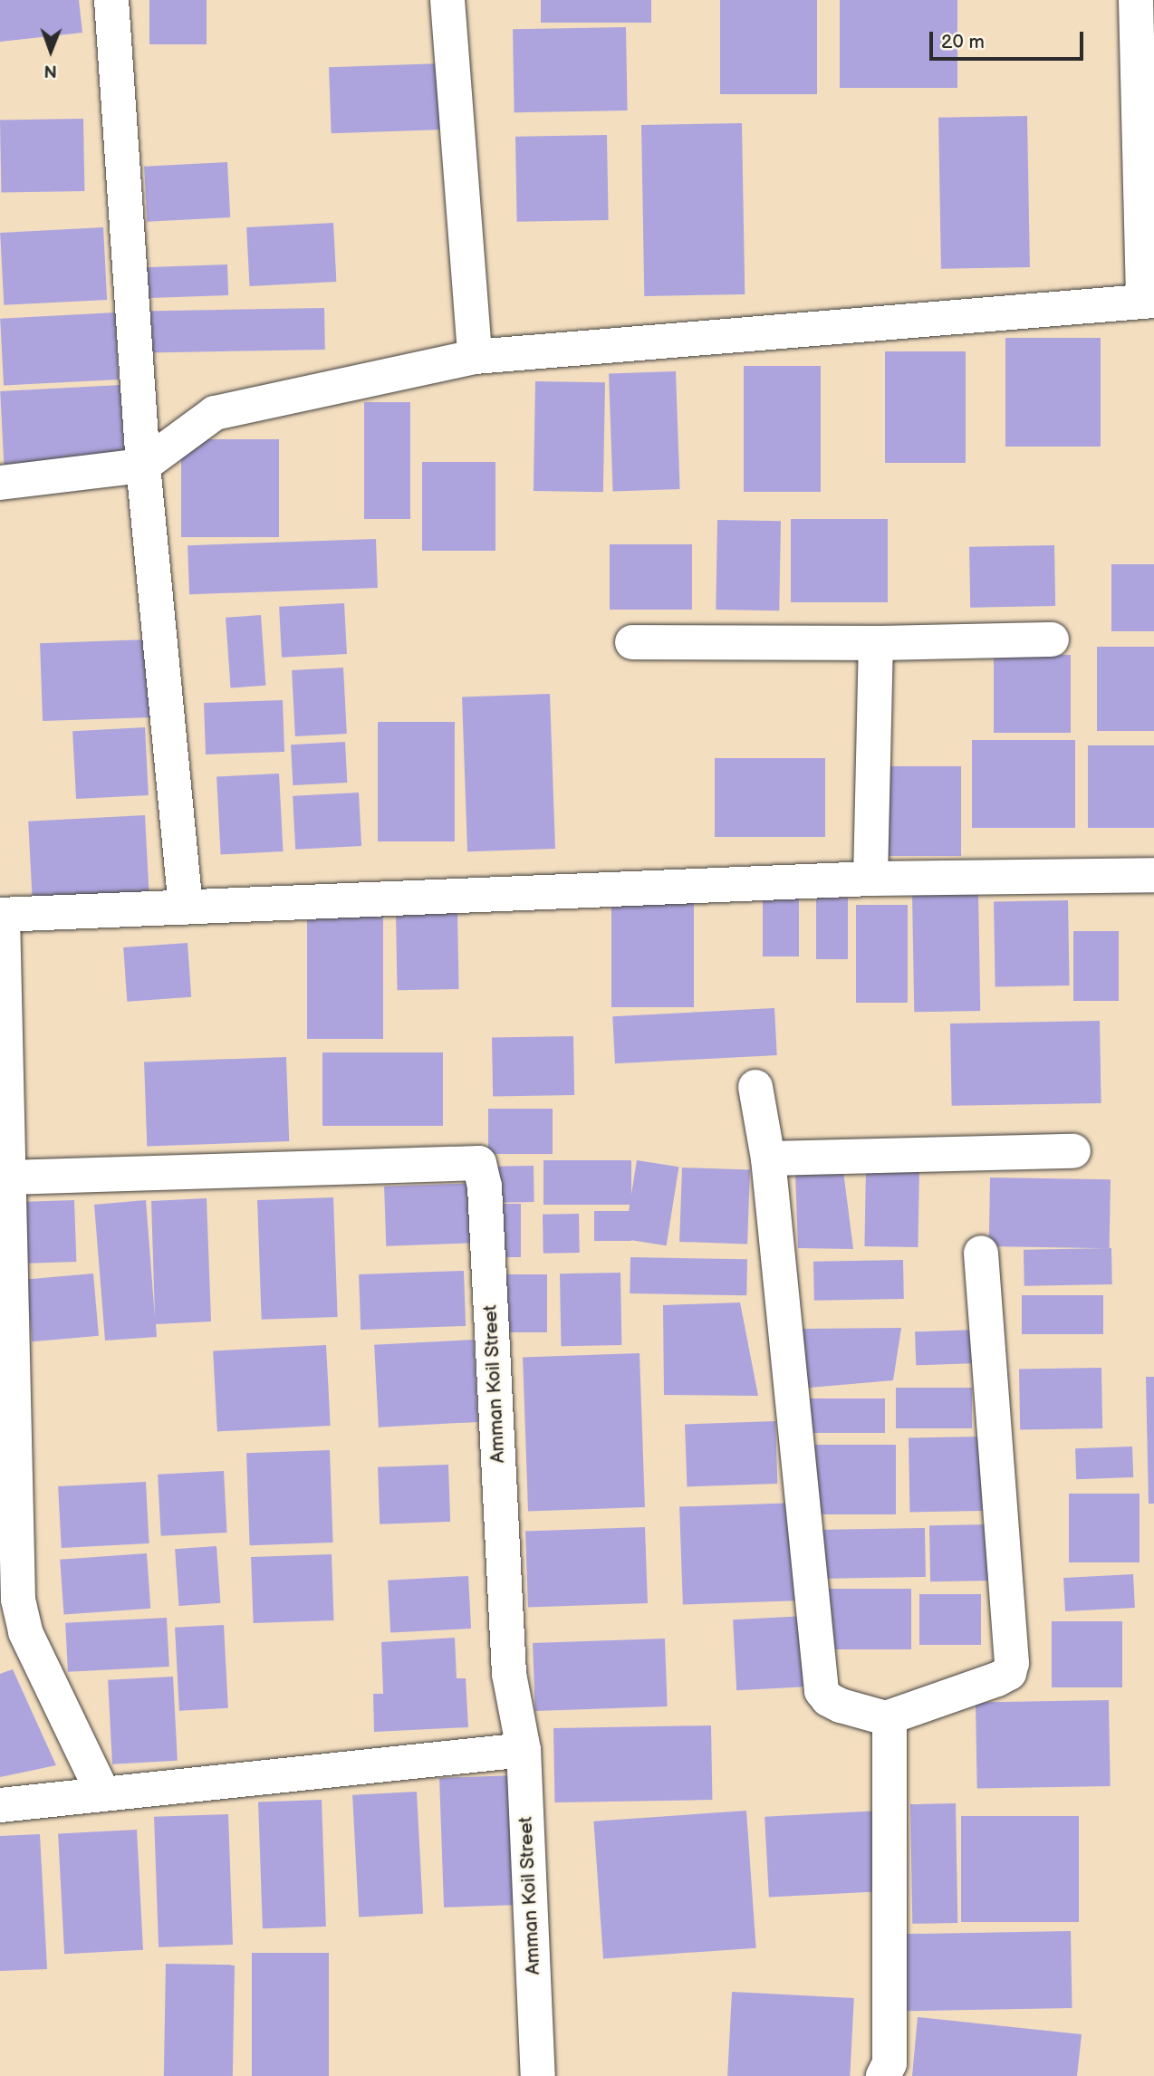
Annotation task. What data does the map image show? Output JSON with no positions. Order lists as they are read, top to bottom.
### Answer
{
  "streets": {
    "street": ["Amman Koil Street"]
  },
  "scale_bar": "20 m",
  "north": "bottom"
}
